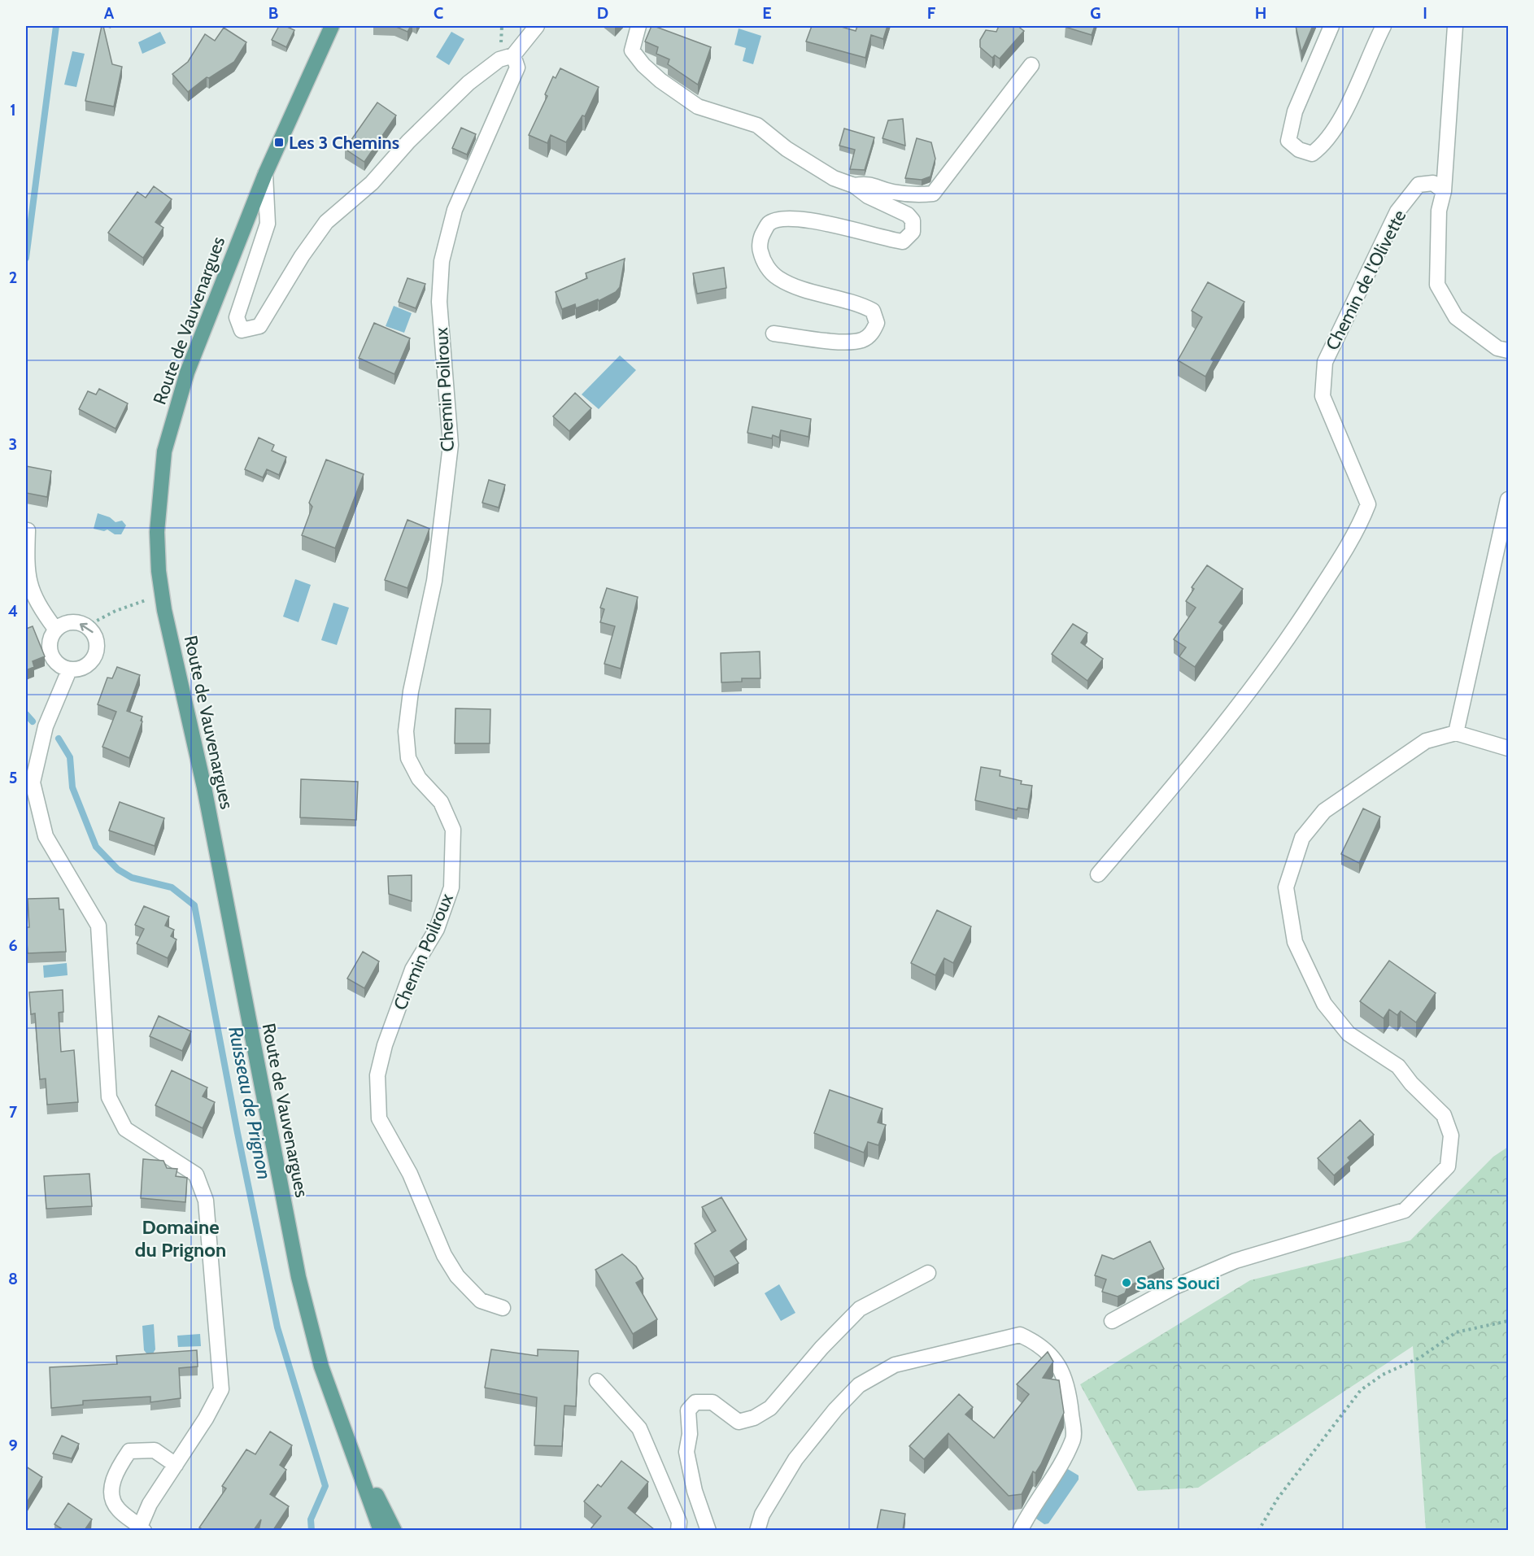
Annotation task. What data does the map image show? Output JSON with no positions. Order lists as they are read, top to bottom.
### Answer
{
  "streets": {
    "main road": ["Route de Vauvenargues"],
    "street": ["Chemin de l'Olivette", "Chemin Poilroux"]
  },
  "districts": ["Domaine du Prignon"],
  "water": ["Ruisseau de Prignon"],
  "places": {
    "transit": ["Les 3 Chemins"],
    "other": ["Sans Souci"]
  },
  "grid": {
    "columns": [
      "A",
      "B",
      "C",
      "D",
      "E",
      "F",
      "G",
      "H",
      "I"
    ],
    "rows": [
      "1",
      "2",
      "3",
      "4",
      "5",
      "6",
      "7",
      "8",
      "9"
    ]
  }
}
